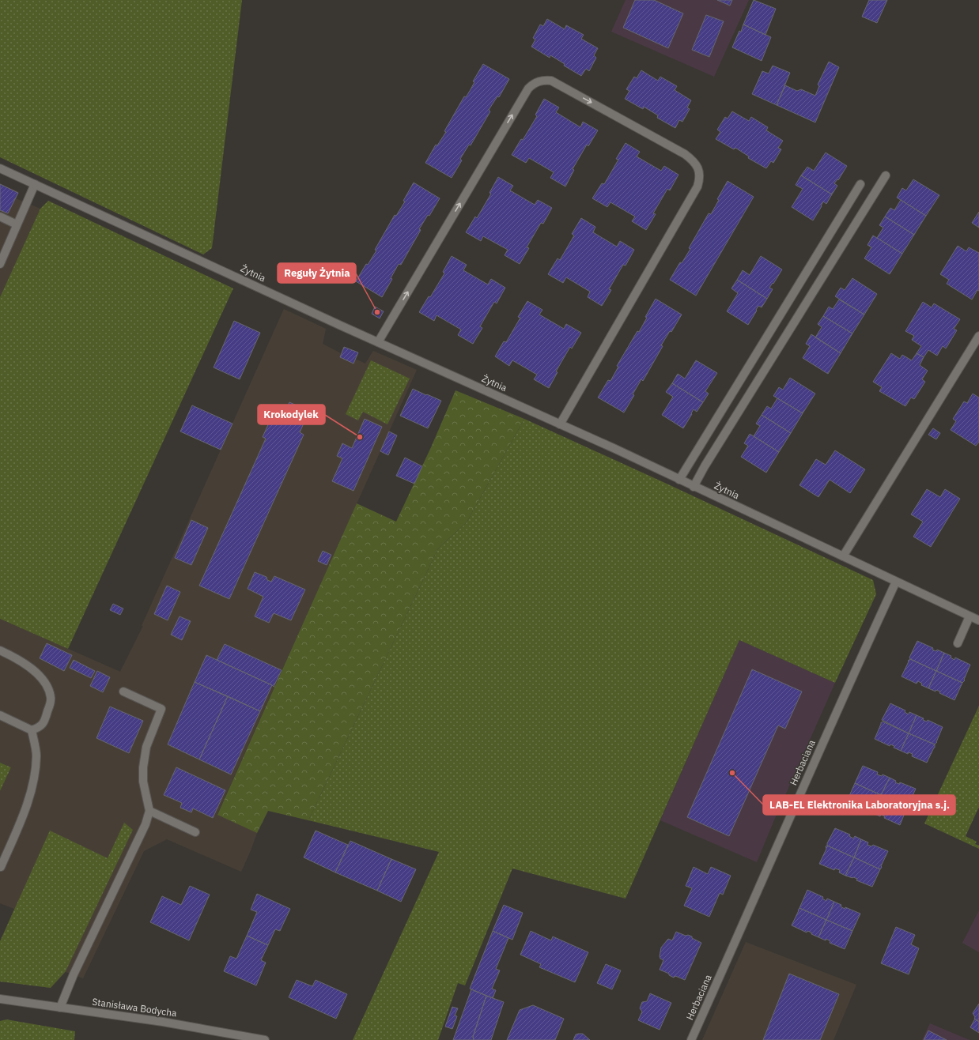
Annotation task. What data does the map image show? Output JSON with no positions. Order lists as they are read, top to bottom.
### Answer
{
  "streets": {
    "street": ["Żytnia", "Herbaciana", "Stanisława Bodycha"]
  },
  "crossings": [
    ["Żytnia", "Herbaciana"]
  ],
  "places": ["Reguły Żytnia", "Krokodylek", "LAB-EL Elektronika Laboratoryjna s.j."]
}
